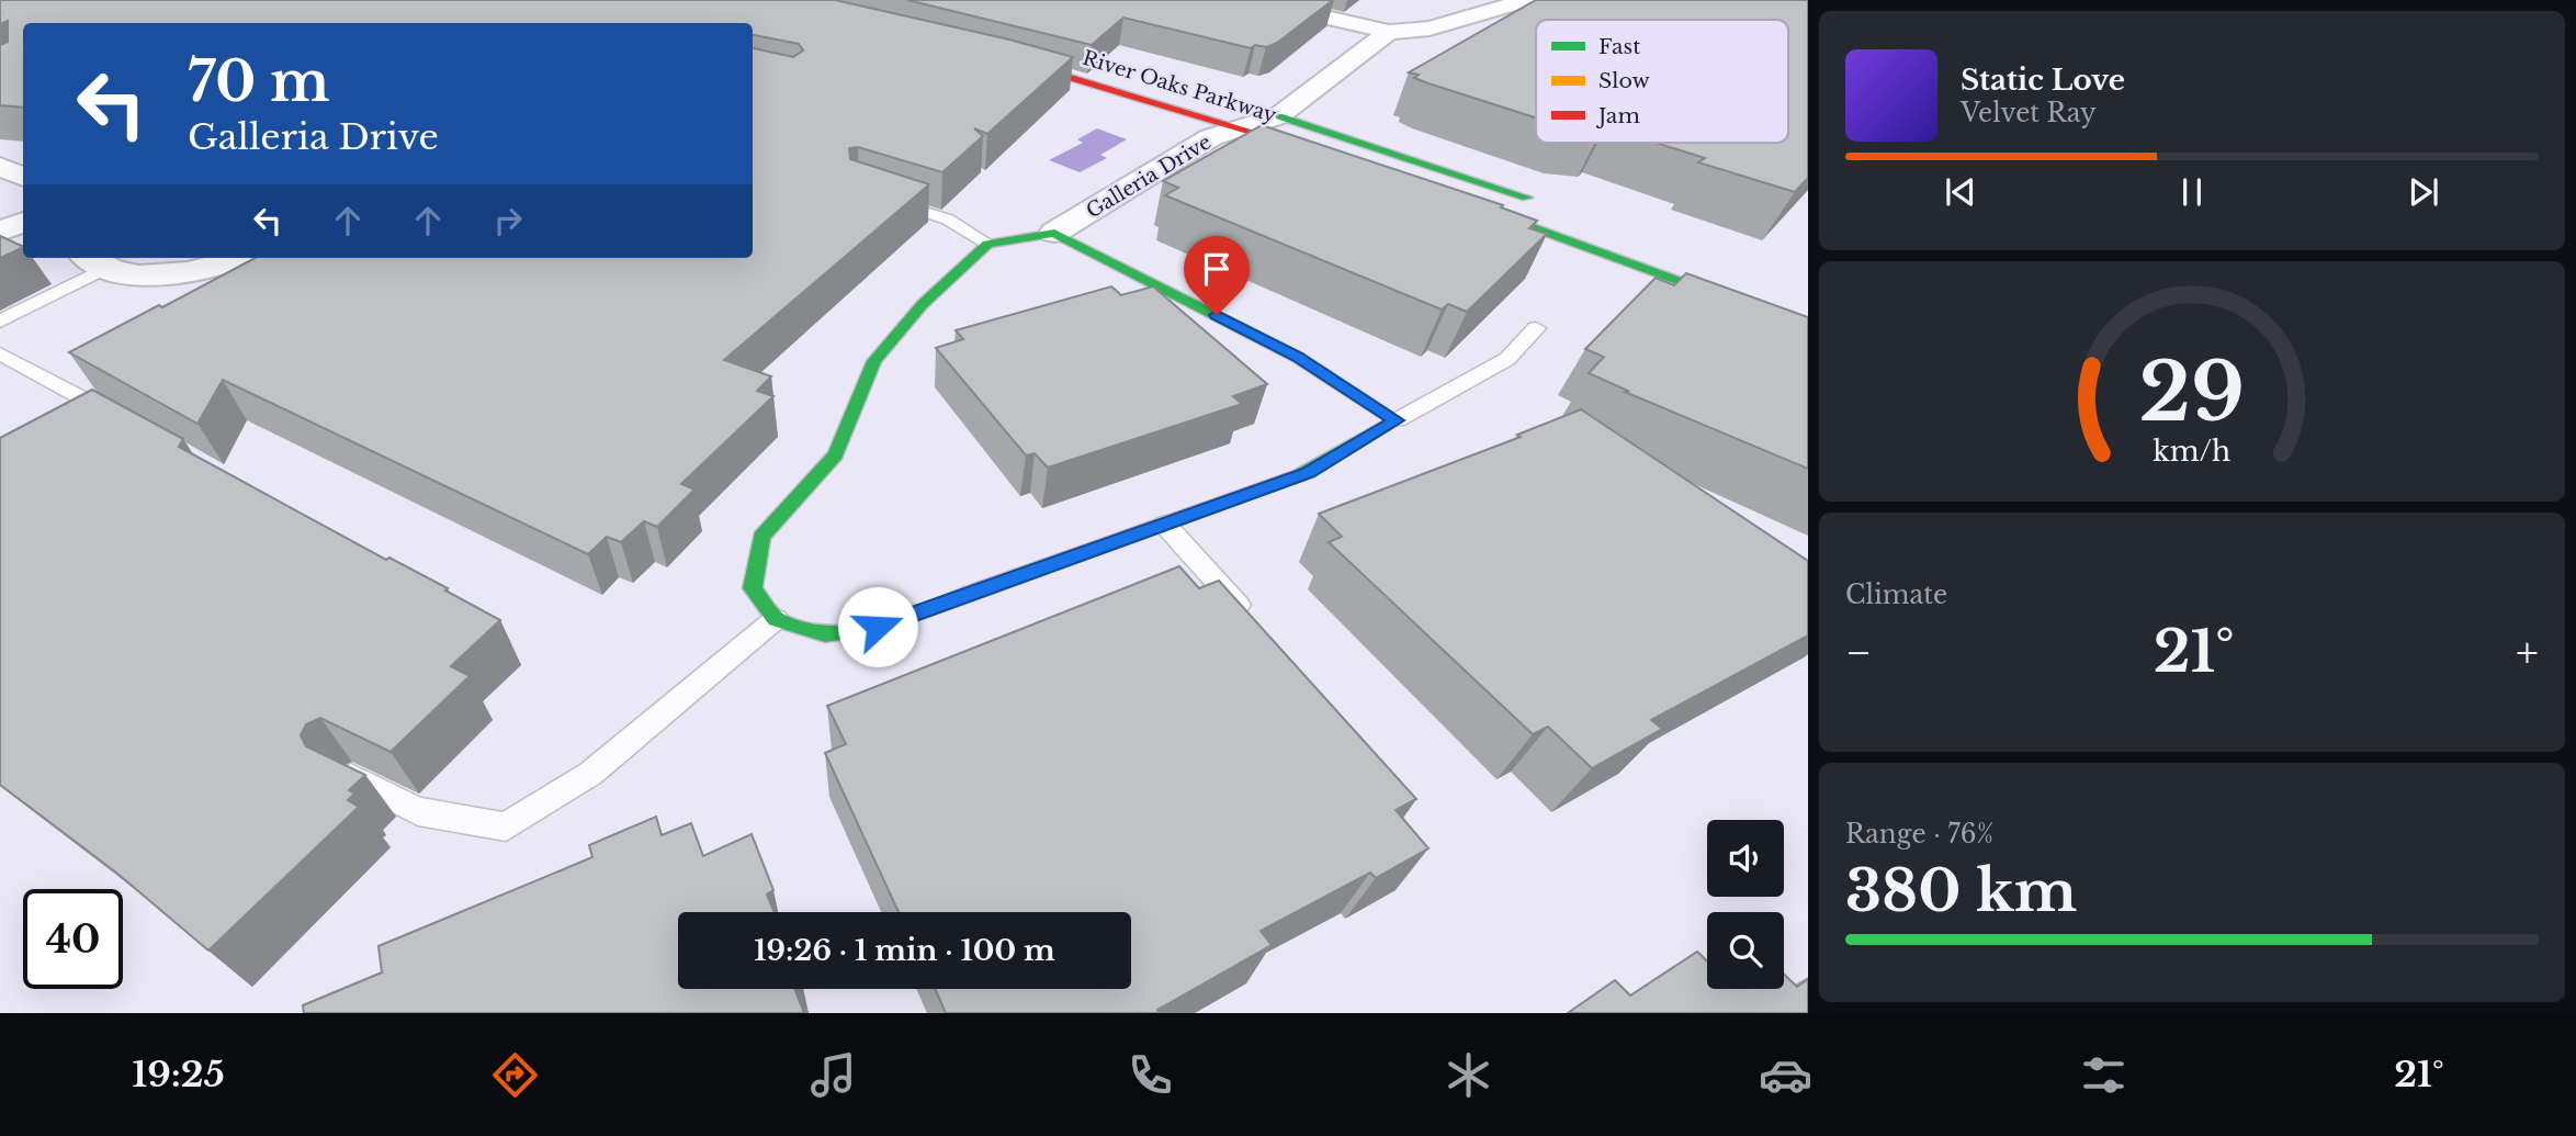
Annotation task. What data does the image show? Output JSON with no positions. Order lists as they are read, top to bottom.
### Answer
{
  "streets": {
    "street": ["River Oaks Parkway", "Galleria Drive"]
  },
  "crossings": [
    ["River Oaks Parkway", "Galleria Drive"]
  ],
  "legend": ["Fast", "Slow", "Jam"],
  "page": {
    "turn": ["70 m", "Galleria Drive"],
    "song": ["Static Love", "Velvet Ray"],
    "tile": [
      "Climate",
      ["Range · 76%", "380 km"]
    ],
    "heat": ["−", "21°", "+"],
    "limit": "40",
    "trip": "19:26 · 1 min · 100 m",
    "tabs": ["19:25", "21°"],
    "gauge": ["29", "km/h"]
  }
}
